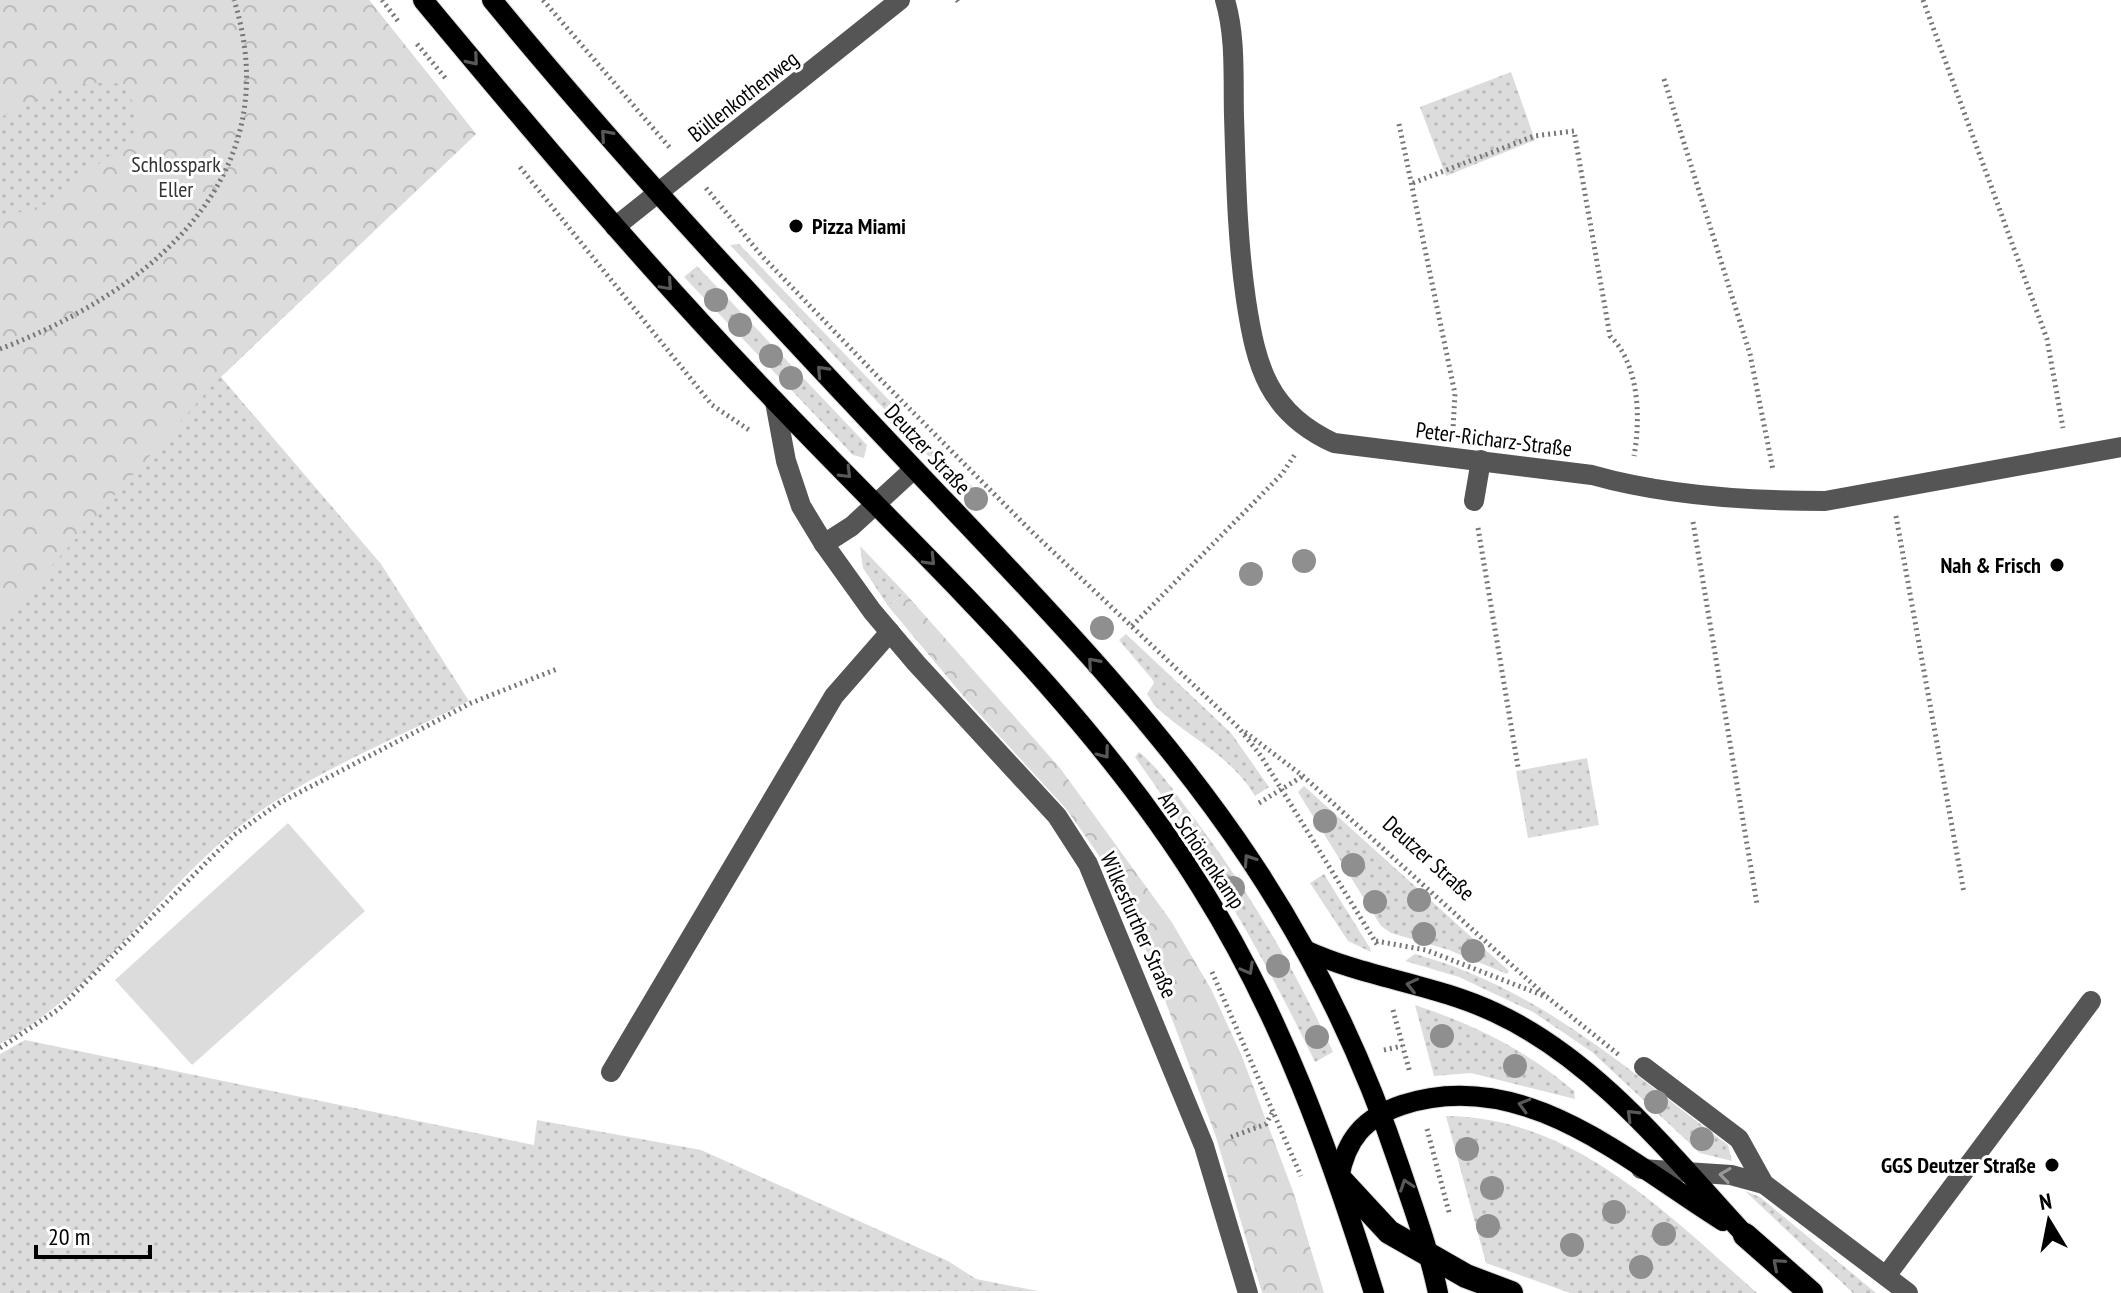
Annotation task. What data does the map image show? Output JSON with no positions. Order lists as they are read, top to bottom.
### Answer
{
  "streets": {
    "main road": ["Deutzer Straße", "Am Schönenkamp"],
    "street": ["Büllenkothenweg", "Peter-Richarz-Straße", "Wilkesfurther Straße"]
  },
  "crossings": [
    ["Büllenkothenweg", "Deutzer Straße"]
  ],
  "one_way": ["Am Schönenkamp"],
  "parks": ["Schlosspark Eller"],
  "places": ["Pizza Miami", "Nah & Frisch", "GGS Deutzer Straße"],
  "scale_bar": "20 m",
  "north": "top"
}
